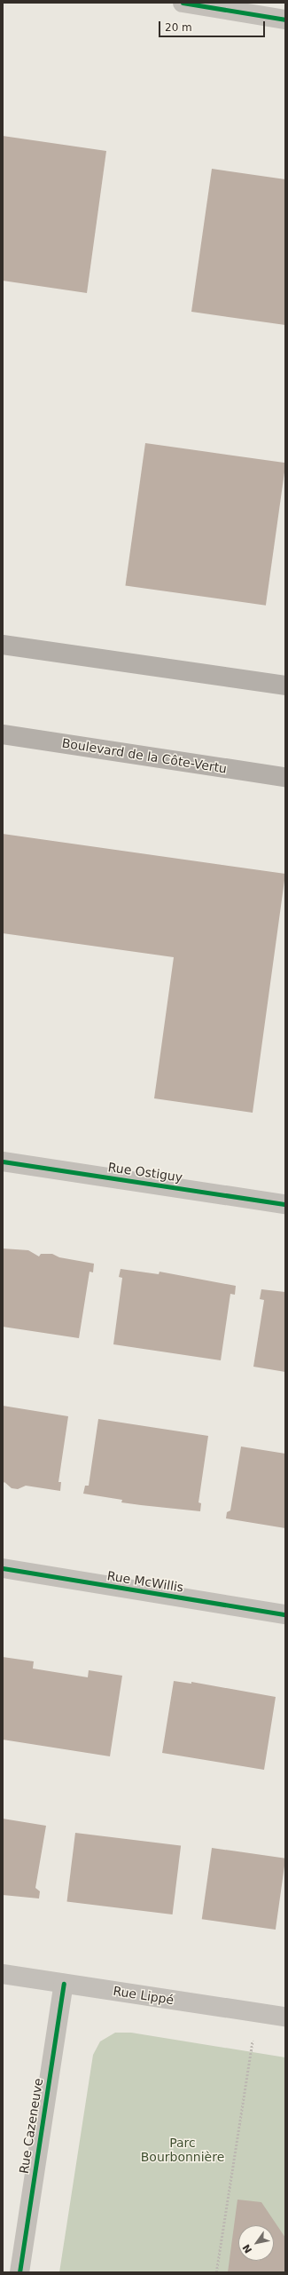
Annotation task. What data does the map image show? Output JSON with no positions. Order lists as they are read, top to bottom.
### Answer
{
  "streets": {
    "main road": ["Boulevard de la Côte-Vertu"],
    "street": [
      "Rue Ostiguy",
      "Rue McWillis",
      "Rue Lippé",
      "Rue Cazeneuve"
    ]
  },
  "crossings": [
    ["Rue Lippé", "Rue Cazeneuve"]
  ],
  "parks": ["Parc Bourbonnière"],
  "scale_bar": "20 m",
  "north": "bottom left"
}
